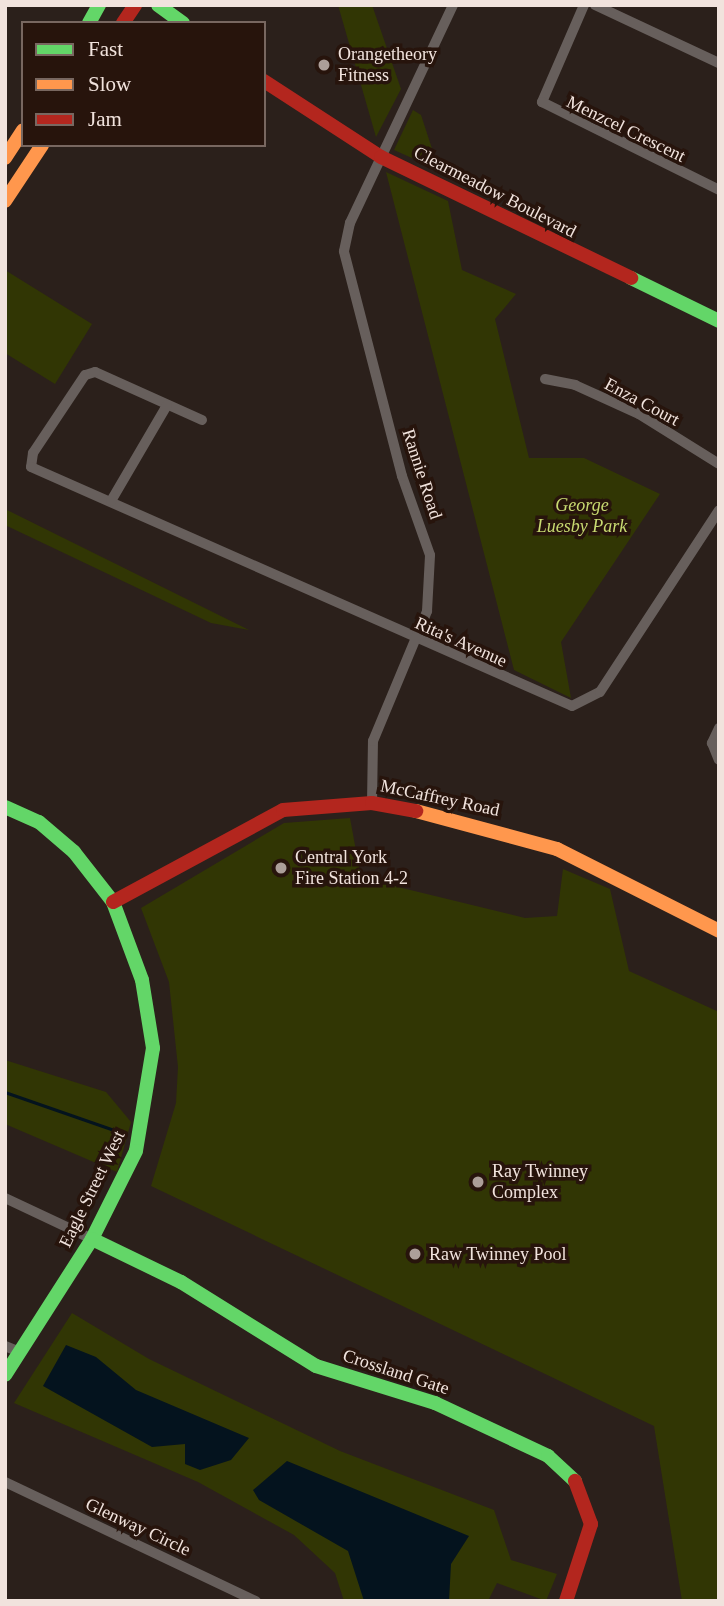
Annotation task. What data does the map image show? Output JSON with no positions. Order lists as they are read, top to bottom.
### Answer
{
  "streets": {
    "street": [
      "Menzcel Crescent",
      "Clearmeadow Boulevard",
      "Enza Court",
      "Rannie Road",
      "Rita's Avenue",
      "McCaffrey Road",
      "Eagle Street West",
      "Crossland Gate",
      "Glenway Circle"
    ]
  },
  "crossings": [
    ["Clearmeadow Boulevard", "Rannie Road"],
    ["Rannie Road", "Rita's Avenue"],
    ["Rannie Road", "McCaffrey Road"],
    ["McCaffrey Road", "Eagle Street West"],
    ["Eagle Street West", "Crossland Gate"]
  ],
  "parks": ["George Luesby Park"],
  "places": [
    "Orangetheory Fitness",
    "Central York Fire Station 4-2",
    "Ray Twinney Complex",
    "Raw Twinney Pool"
  ],
  "legend": ["Fast", "Slow", "Jam"]
}
